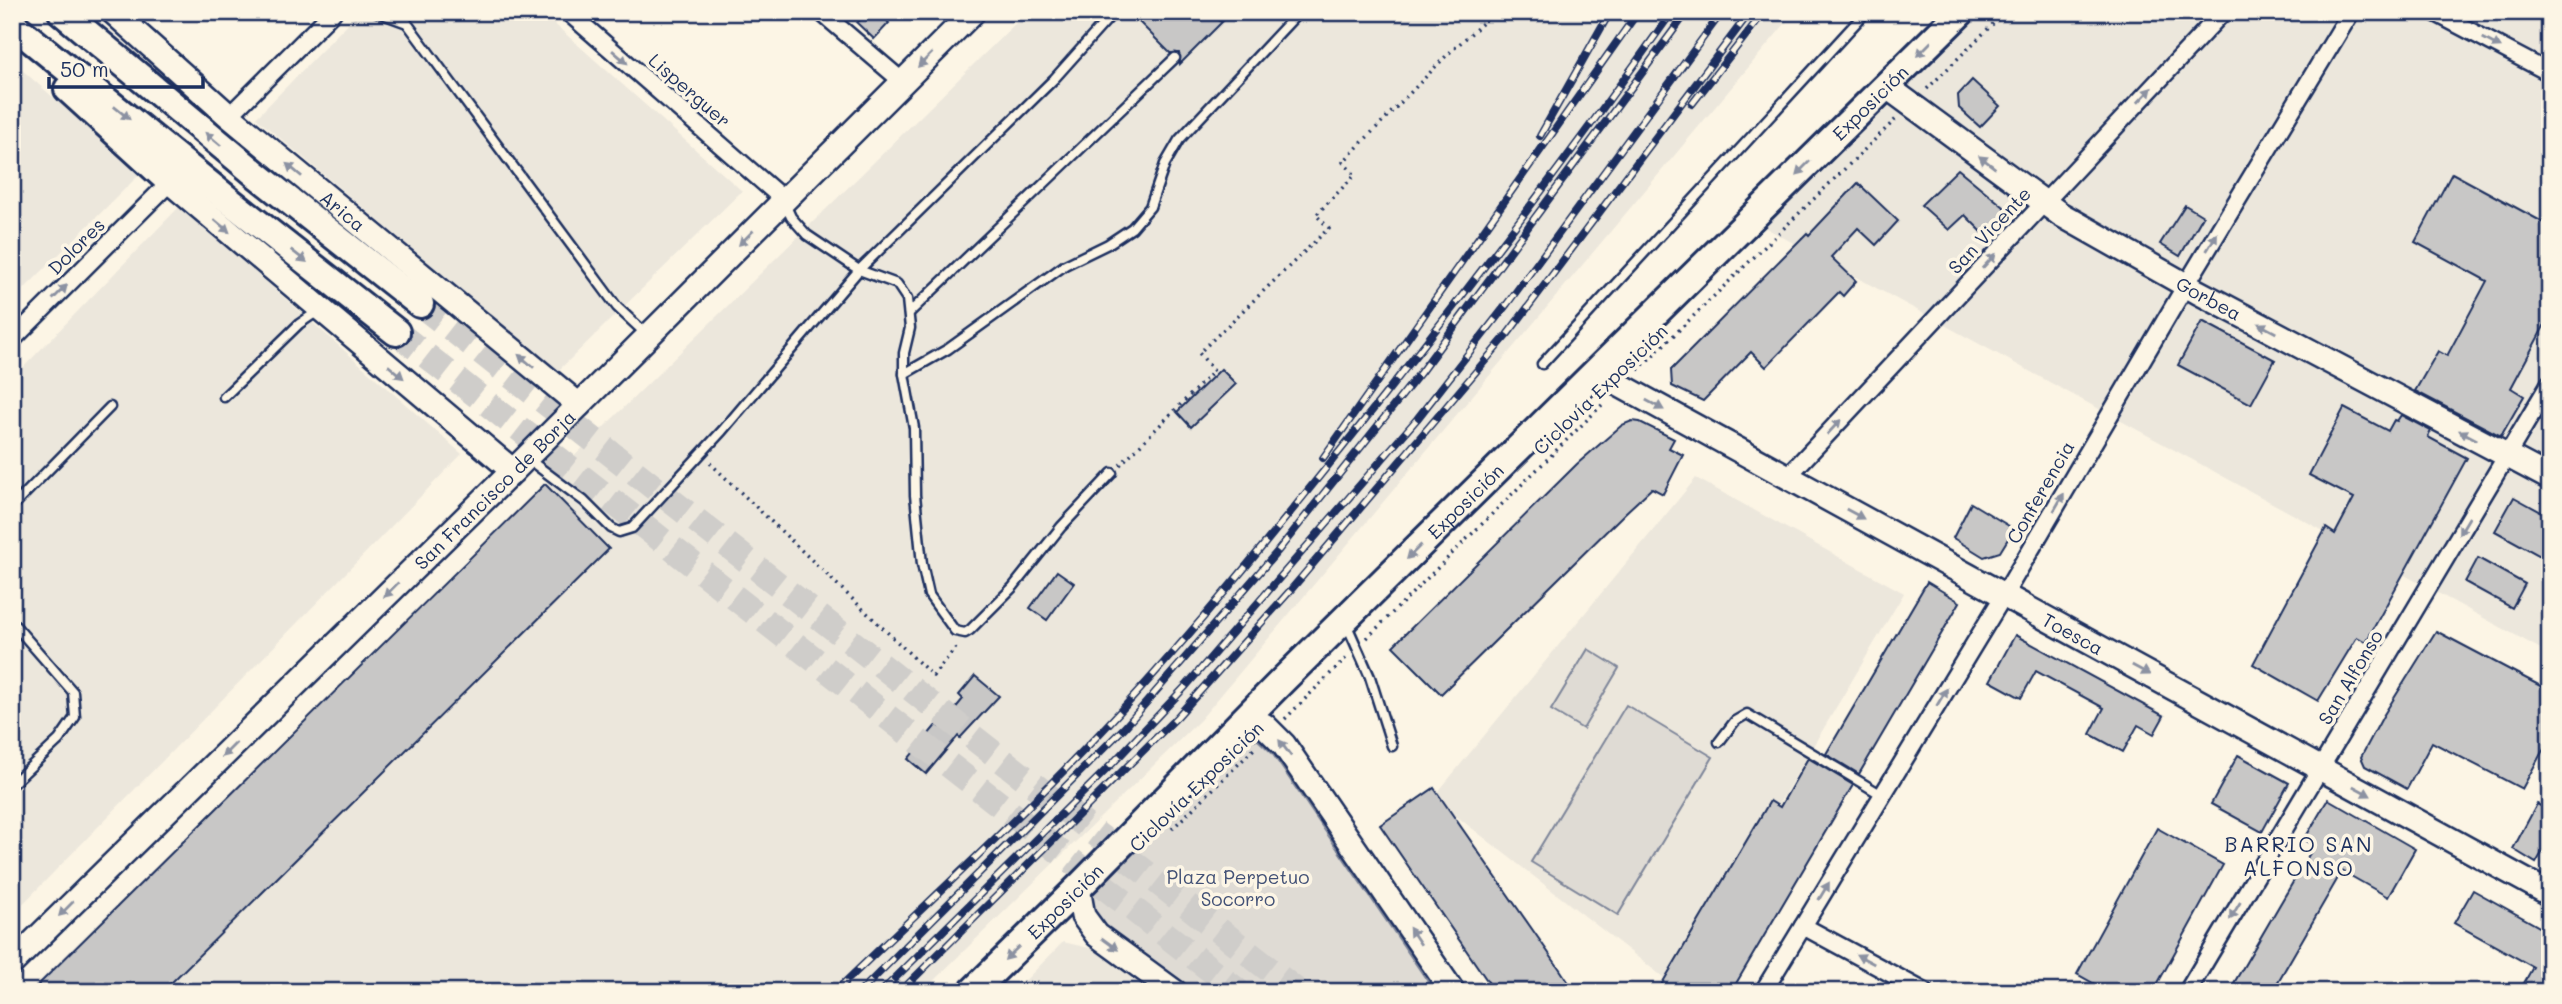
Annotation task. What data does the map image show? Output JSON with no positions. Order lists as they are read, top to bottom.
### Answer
{
  "streets": {
    "main road": ["Exposición", "Arica"],
    "street": [
      "Lisperguer",
      "San Vicente",
      "Dolores",
      "Gorbea",
      "San Francisco de Borja",
      "Conferencia",
      "Toesca",
      "San Alfonso"
    ],
    "path": ["Ciclovía Exposición"]
  },
  "crossings": [
    ["Lisperguer", "San Francisco de Borja"],
    ["Exposición", "Gorbea"],
    ["Exposición", "Toesca"],
    ["Arica", "San Francisco de Borja"],
    ["San Vicente", "Gorbea"],
    ["San Vicente", "Toesca"],
    ["Gorbea", "Ciclovía Exposición"],
    ["Gorbea", "Conferencia"],
    ["Gorbea", "San Alfonso"],
    ["Ciclovía Exposición", "Toesca"],
    ["Conferencia", "Toesca"],
    ["Toesca", "San Alfonso"]
  ],
  "one_way": [
    "Lisperguer",
    "Exposición",
    "San Vicente",
    "Dolores",
    "Gorbea",
    "San Francisco de Borja",
    "Conferencia",
    "Toesca",
    "San Alfonso"
  ],
  "districts": ["BARRIO SAN ALFONSO"],
  "parks": ["Plaza Perpetuo Socorro"],
  "scale_bar": "50 m"
}
